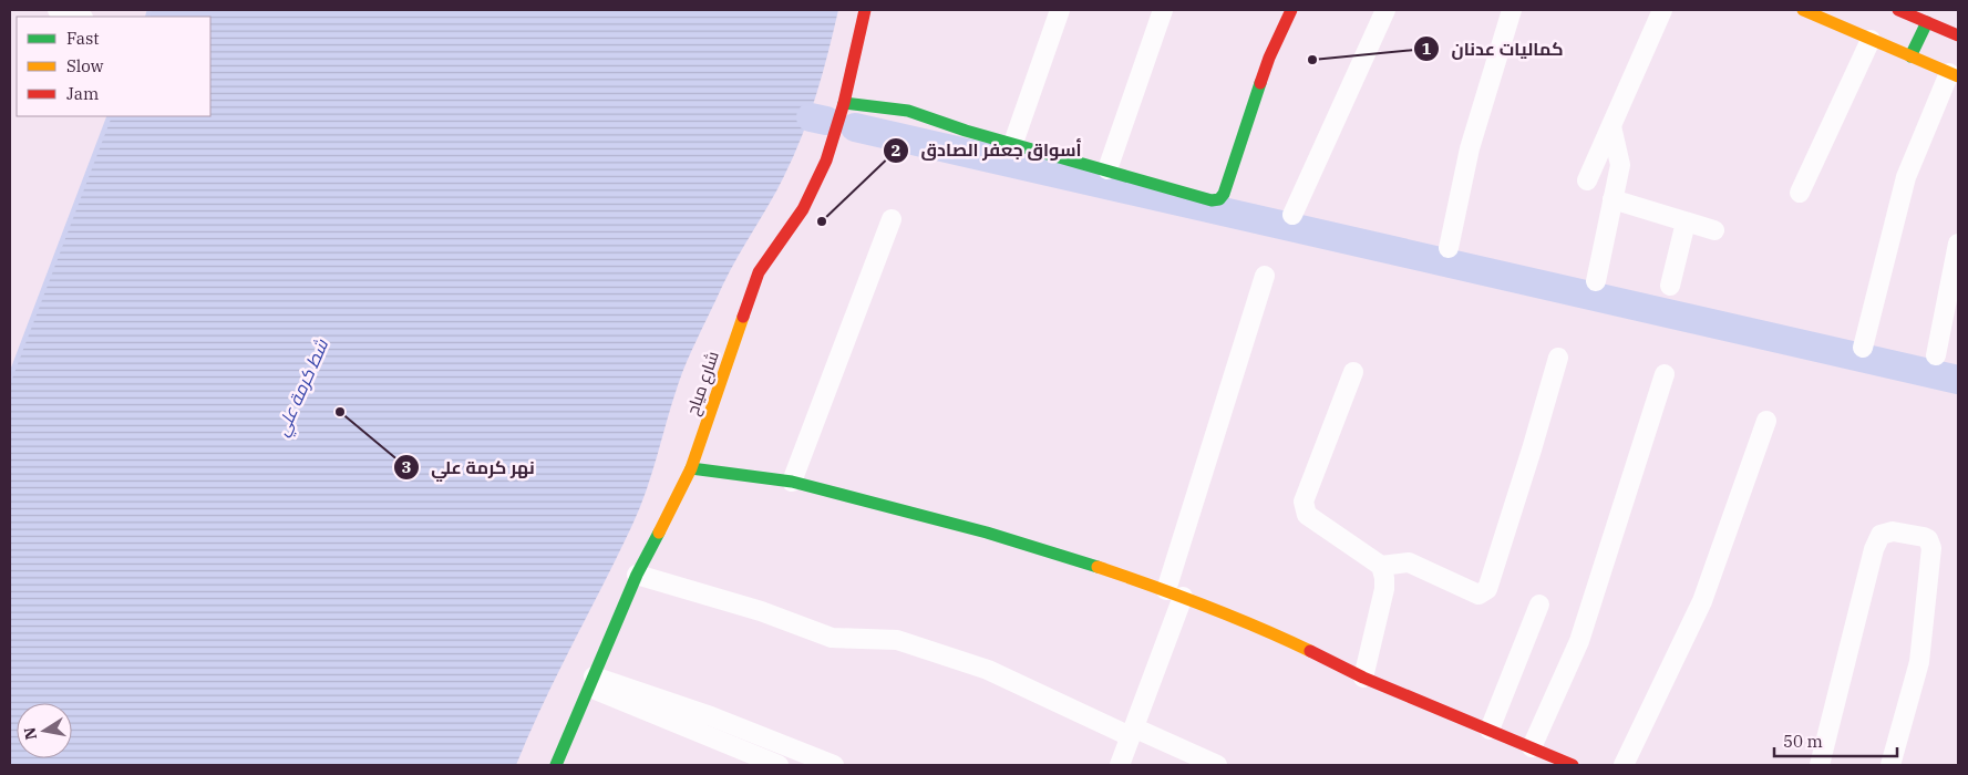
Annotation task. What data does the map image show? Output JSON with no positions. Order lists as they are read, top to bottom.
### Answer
{
  "streets": {
    "main road": ["شارع مياح"]
  },
  "water": ["شط كرمة علي"],
  "places": ["كماليات عدنان", "أسواق جعفر الصادق", "نهر كرمة علي"],
  "legend": ["Fast", "Slow", "Jam"],
  "scale_bar": "50 m",
  "north": "left"
}
